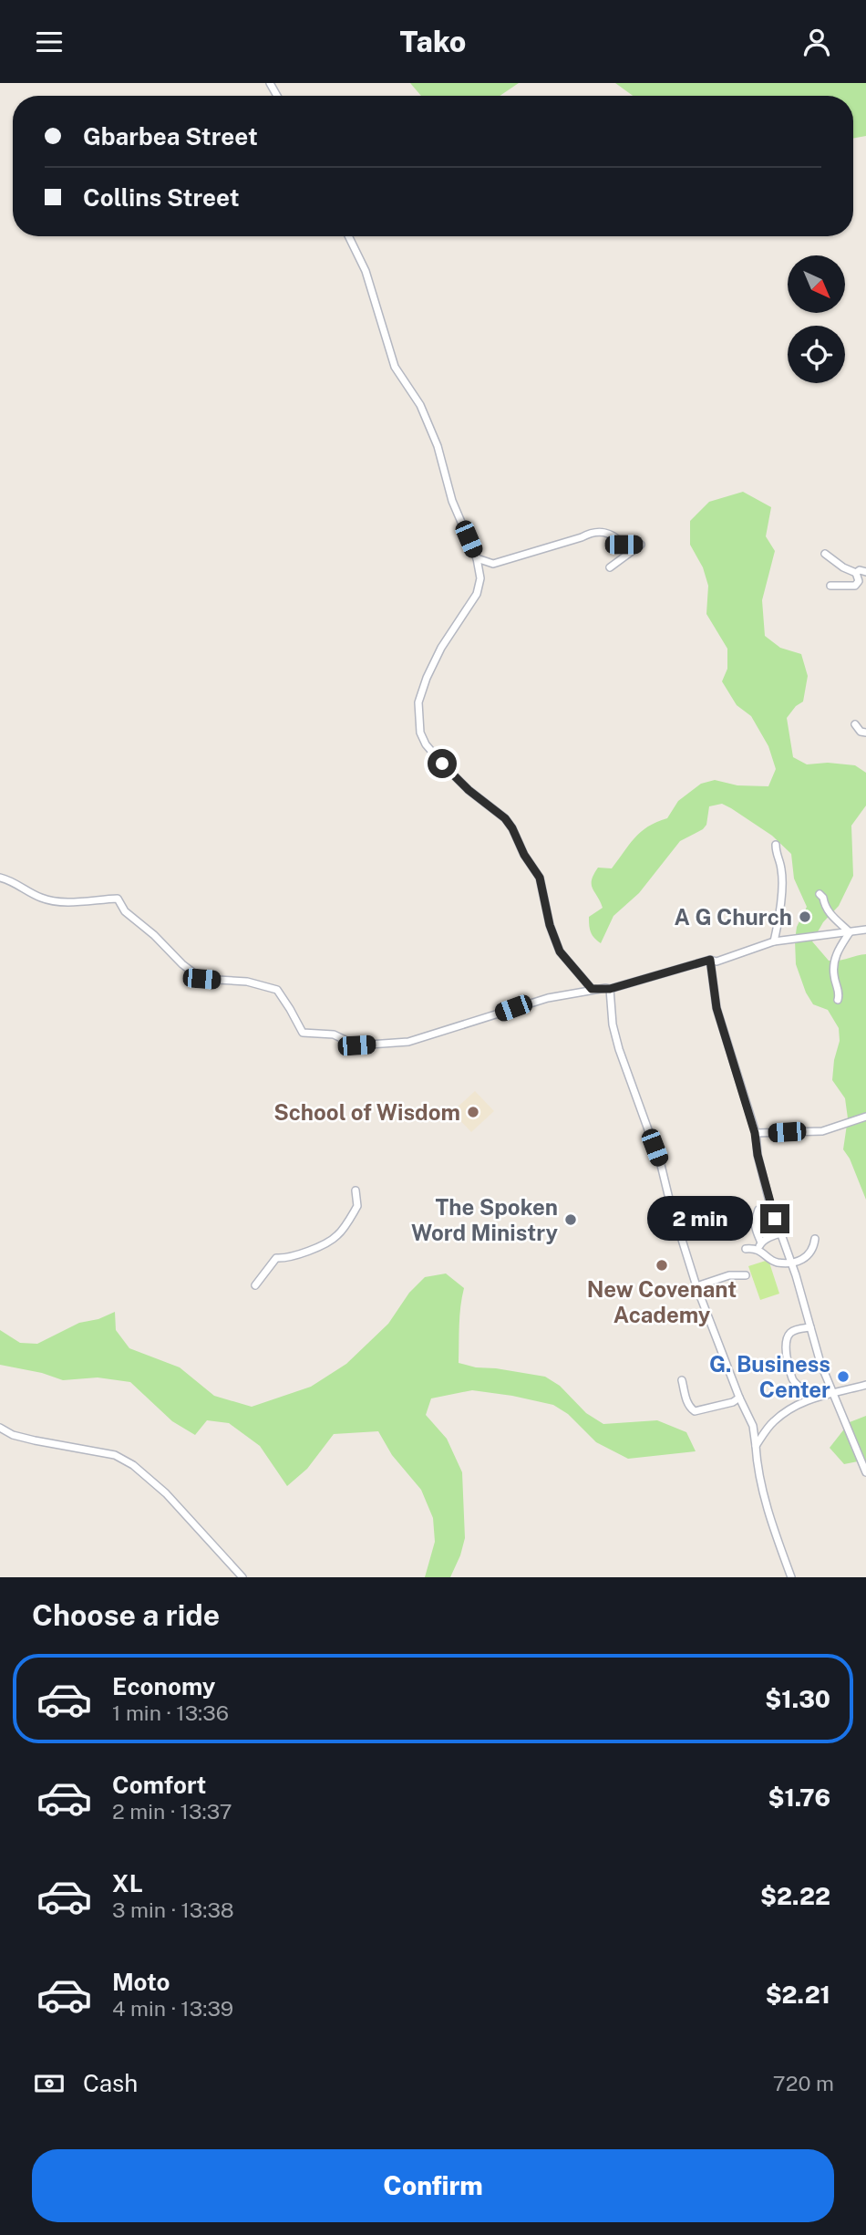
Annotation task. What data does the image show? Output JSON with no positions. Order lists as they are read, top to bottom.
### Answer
{
  "places": [
    "A G Church",
    "School of Wisdom",
    "The Spoken Word Ministry",
    "New Covenant Academy",
    "G. Business Center"
  ],
  "north": "bottom right",
  "page": {
    "header": "Tako",
    "banner": ["Gbarbea Street", "Collins Street"],
    "bubble": "2 min",
    "heading": "Choose a ride",
    "list": [
      {
        "name": "Economy",
        "note": "1 min · 13:36",
        "value": "$1.30"
      },
      {
        "name": "Comfort",
        "note": "2 min · 13:37",
        "value": "$1.76"
      },
      {
        "name": "XL",
        "note": "3 min · 13:38",
        "value": "$2.22"
      },
      {
        "name": "Moto",
        "note": "4 min · 13:39",
        "value": "$2.21"
      }
    ],
    "pay": ["Cash", "720 m"],
    "buttons": "Confirm"
  }
}
